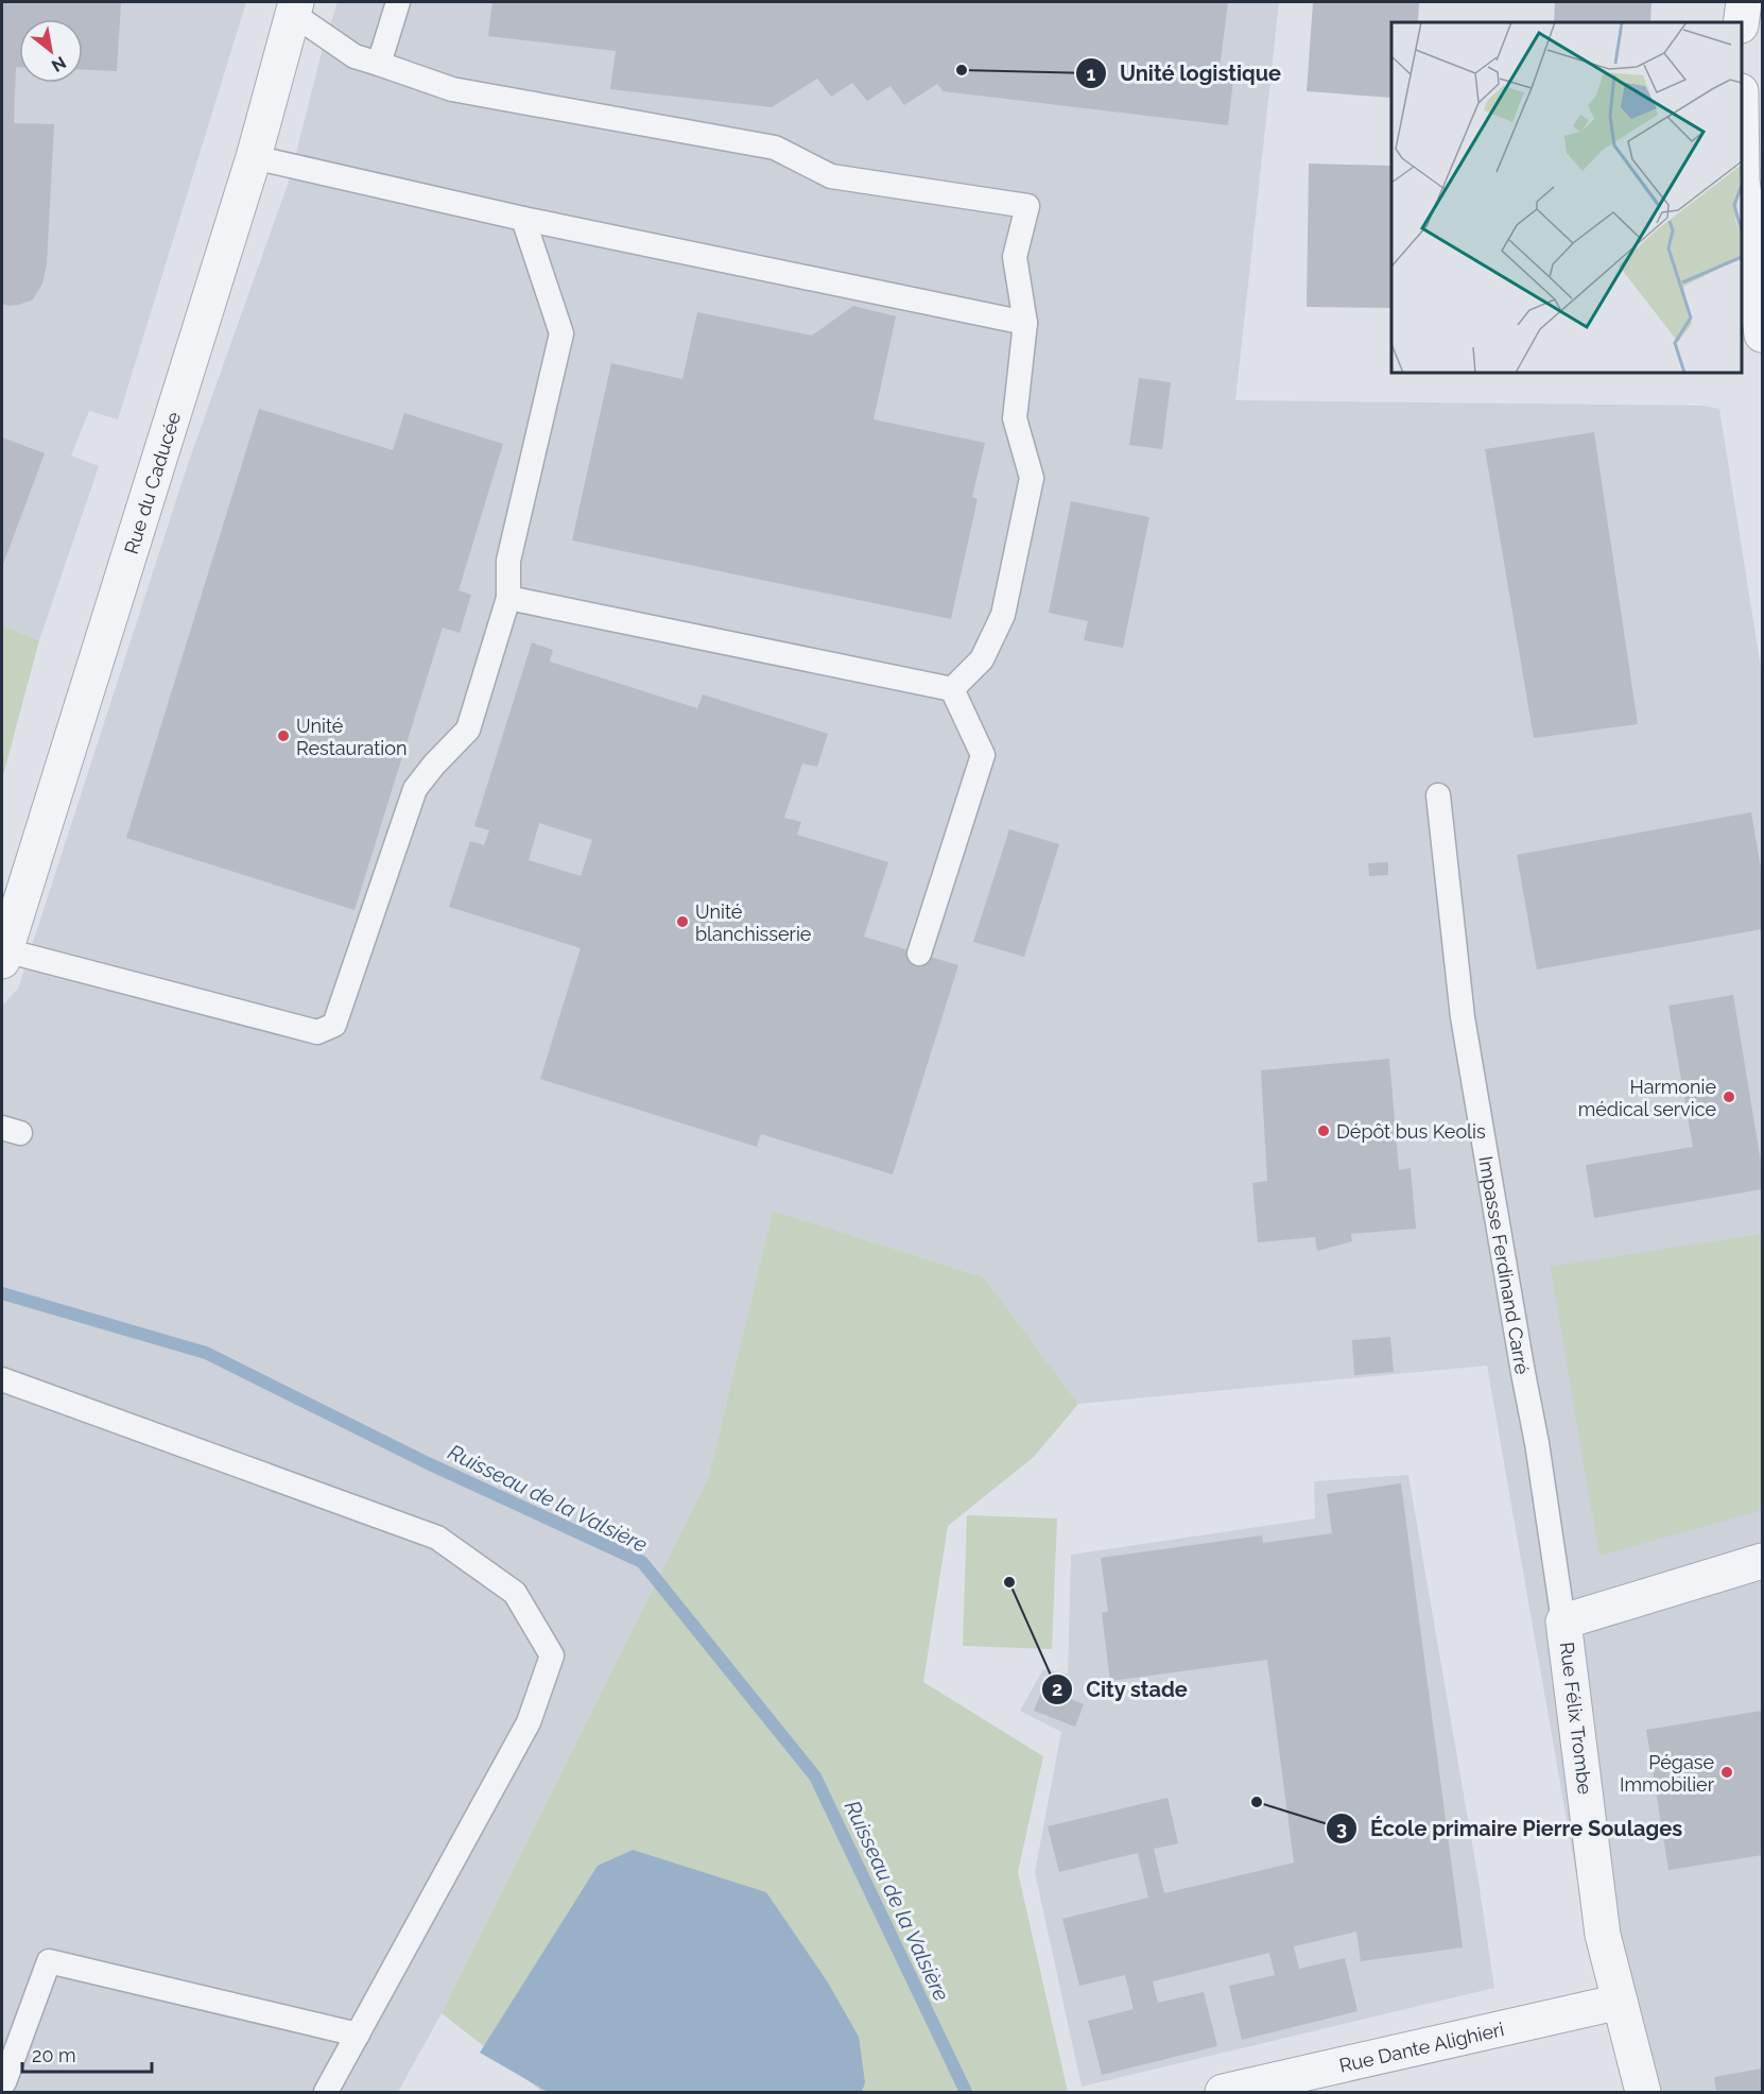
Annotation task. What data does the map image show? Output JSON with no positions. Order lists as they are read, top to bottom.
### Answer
{
  "streets": {
    "street": ["Rue du Caducée", "Rue Félix Trombe", "Rue Dante Alighieri"],
    "lane": ["Impasse Ferdinand Carré"]
  },
  "crossings": [
    ["Impasse Ferdinand Carré", "Rue Félix Trombe"],
    ["Rue Félix Trombe", "Rue Dante Alighieri"]
  ],
  "water": ["Ruisseau de la Valsière"],
  "places": [
    "Unité logistique",
    "Unité Restauration",
    "Unité blanchisserie",
    "Harmonie médical service",
    "Dépôt bus Keolis",
    "City stade",
    "Pégase Immobilier",
    "École primaire Pierre Soulages"
  ],
  "scale_bar": "20 m",
  "north": "bottom right"
}
